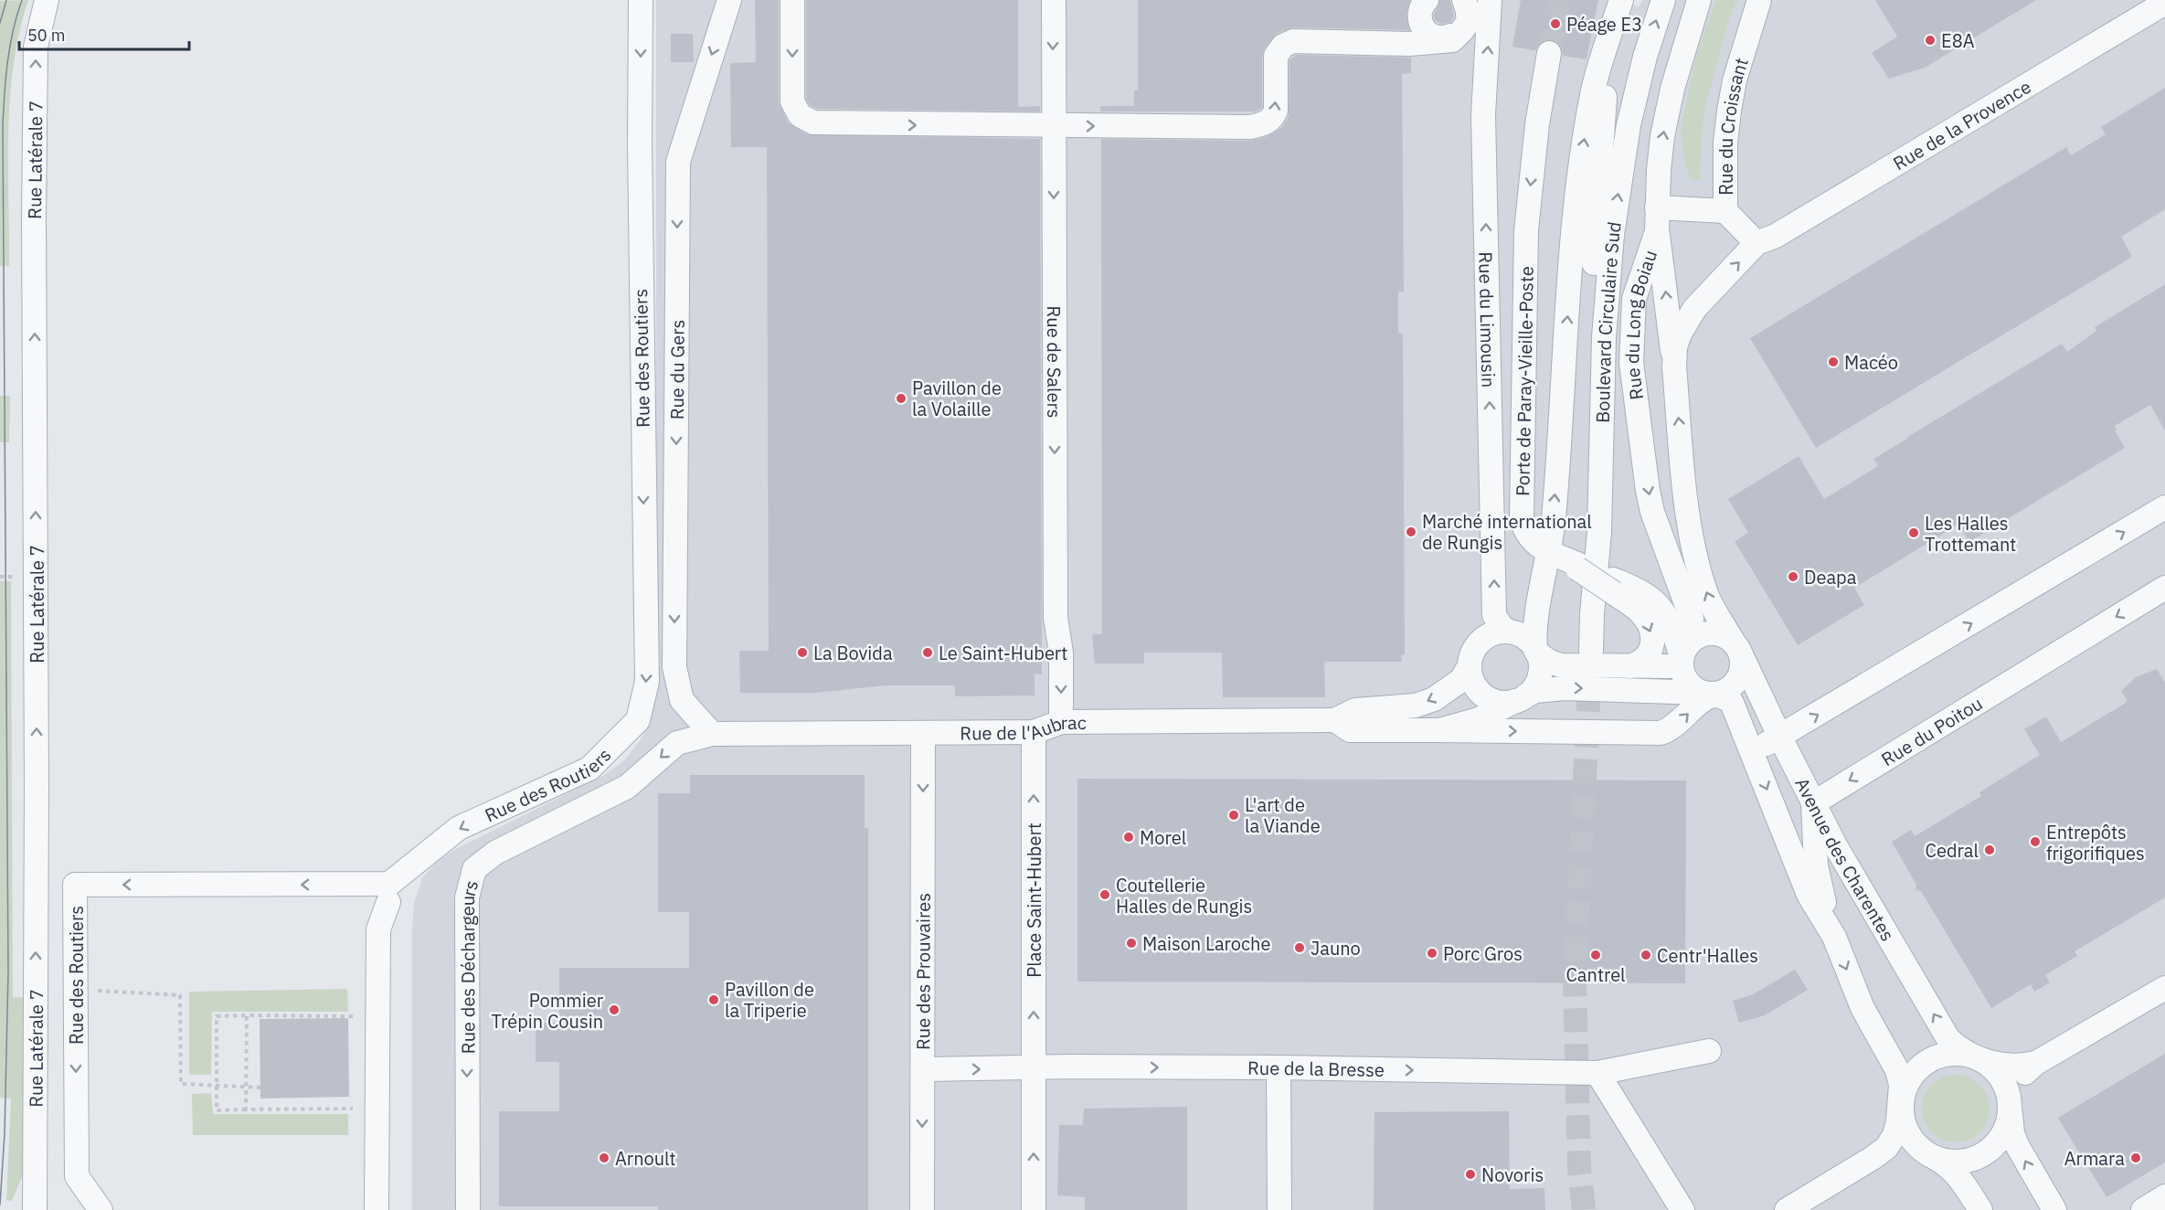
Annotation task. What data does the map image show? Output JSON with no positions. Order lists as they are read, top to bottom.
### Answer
{
  "streets": {
    "street": [
      "Rue de la Provence",
      "Rue du Croissant",
      "Rue Latérale 7",
      "Rue du Limousin",
      "Boulevard Circulaire Sud",
      "Rue du Long Boiau",
      "Rue des Routiers",
      "Rue de Salers",
      "Rue du Gers",
      "Porte de Paray-Vieille-Poste",
      "Rue de l'Aubrac",
      "Rue du Poitou",
      "Avenue des Charentes",
      "Place Saint-Hubert",
      "Rue des Déchargeurs",
      "Rue des Prouvaires",
      "Rue de la Bresse"
    ]
  },
  "crossings": [
    ["Rue de la Provence", "Rue du Croissant"],
    ["Rue de la Provence", "Rue du Long Boiau"],
    ["Rue du Croissant", "Rue du Long Boiau"],
    ["Rue du Limousin", "Rue de l'Aubrac"],
    ["Rue du Long Boiau", "Porte de Paray-Vieille-Poste"],
    ["Rue du Long Boiau", "Avenue des Charentes"],
    ["Rue de Salers", "Rue de l'Aubrac"],
    ["Rue du Gers", "Rue de l'Aubrac"],
    ["Rue du Gers", "Rue des Déchargeurs"],
    ["Porte de Paray-Vieille-Poste", "Avenue des Charentes"],
    ["Rue de l'Aubrac", "Place Saint-Hubert"],
    ["Rue de l'Aubrac", "Rue des Déchargeurs"],
    ["Rue de l'Aubrac", "Rue des Prouvaires"],
    ["Rue du Poitou", "Avenue des Charentes"],
    ["Place Saint-Hubert", "Rue de la Bresse"],
    ["Rue des Prouvaires", "Rue de la Bresse"]
  ],
  "one_way": [
    "Rue Latérale 7",
    "Rue de Salers",
    "Rue du Gers",
    "Place Saint-Hubert",
    "Rue des Prouvaires",
    "Rue de la Bresse"
  ],
  "places": [
    "Péage E3",
    "E8A",
    "Macéo",
    "Pavillon de la Volaille",
    "Marché international de Rungis",
    "Les Halles Trottemant",
    "Deapa",
    "La Bovida",
    "Le Saint-Hubert",
    "L'art de la Viande",
    "Morel",
    "Entrepôts frigorifiques",
    "Cedral",
    "Coutellerie Halles de Rungis",
    "Maison Laroche",
    "Jauno",
    "Porc Gros",
    "Cantrel",
    "Centr'Halles",
    "Pavillon de la Triperie",
    "Pommier Trépin Cousin",
    "Arnoult",
    "Armara",
    "Novoris"
  ],
  "scale_bar": "50 m"
}
